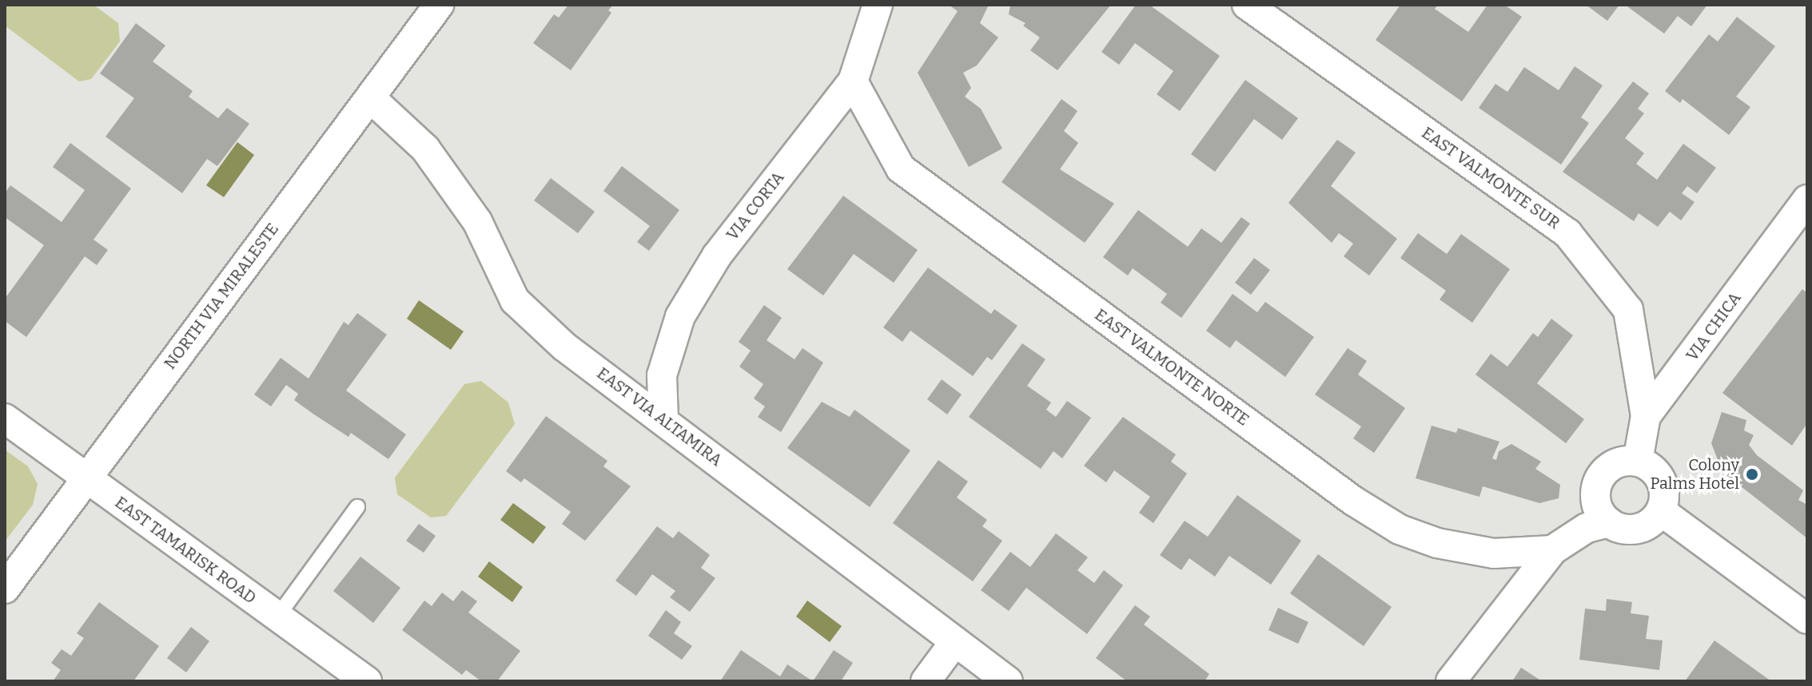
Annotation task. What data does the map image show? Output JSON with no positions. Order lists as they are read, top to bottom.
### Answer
{
  "streets": {
    "street": [
      "EAST VALMONTE SUR",
      "VIA CORTA",
      "NORTH VIA MIRALESTE",
      "VIA CHICA",
      "EAST VALMONTE NORTE",
      "EAST VIA ALTAMIRA",
      "EAST TAMARISK ROAD"
    ]
  },
  "crossings": [
    ["EAST VALMONTE SUR", "VIA CHICA"],
    ["VIA CORTA", "EAST VALMONTE NORTE"],
    ["VIA CORTA", "EAST VIA ALTAMIRA"],
    ["NORTH VIA MIRALESTE", "EAST VIA ALTAMIRA"],
    ["NORTH VIA MIRALESTE", "EAST TAMARISK ROAD"]
  ],
  "places": ["Colony Palms Hotel"]
}
